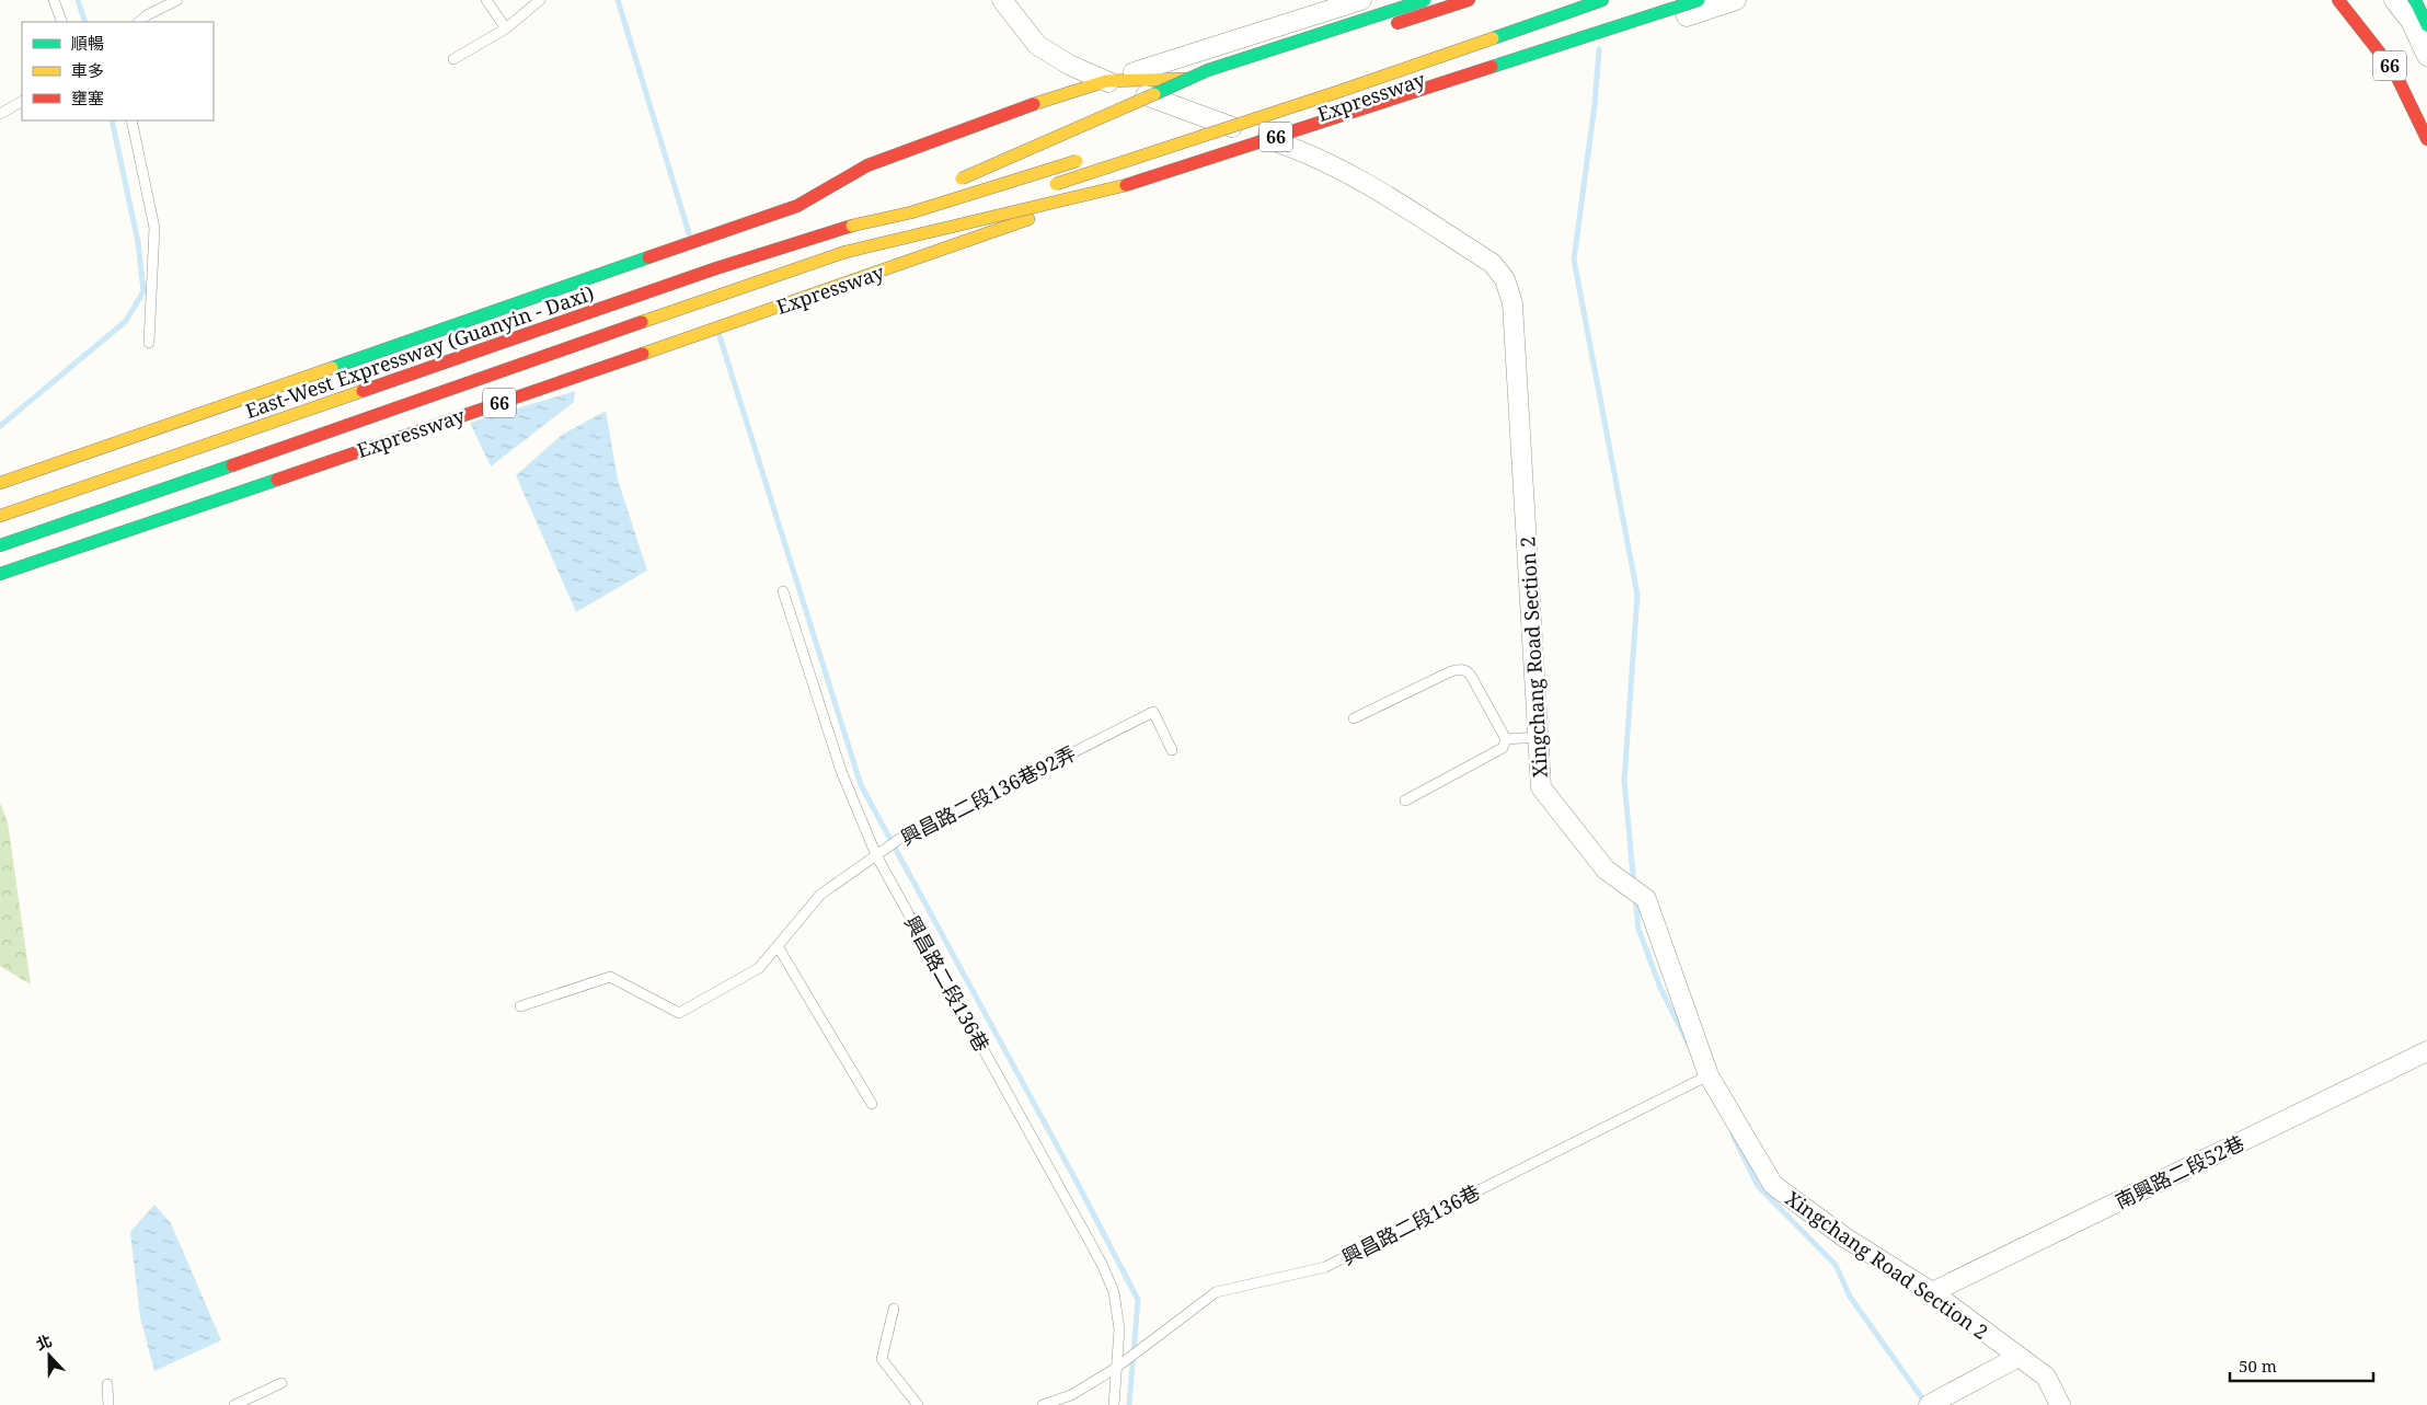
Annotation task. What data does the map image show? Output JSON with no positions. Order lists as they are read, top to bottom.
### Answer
{
  "streets": {
    "main road": ["66", "Expressway", "East-West Expressway (Guanyin - Daxi)"],
    "street": ["Xingchang Road Section 2", "南興路二段52巷"],
    "lane": ["興昌路二段136巷92弄", "興昌路二段136巷"]
  },
  "crossings": [
    ["Expressway", "Xingchang Road Section 2"],
    ["Xingchang Road Section 2", "興昌路二段136巷"],
    ["Xingchang Road Section 2", "南興路二段52巷"],
    ["興昌路二段136巷92弄", "興昌路二段136巷"]
  ],
  "legend": ["順暢", "車多", "壅塞"],
  "scale_bar": "50 m",
  "north": "top"
}
